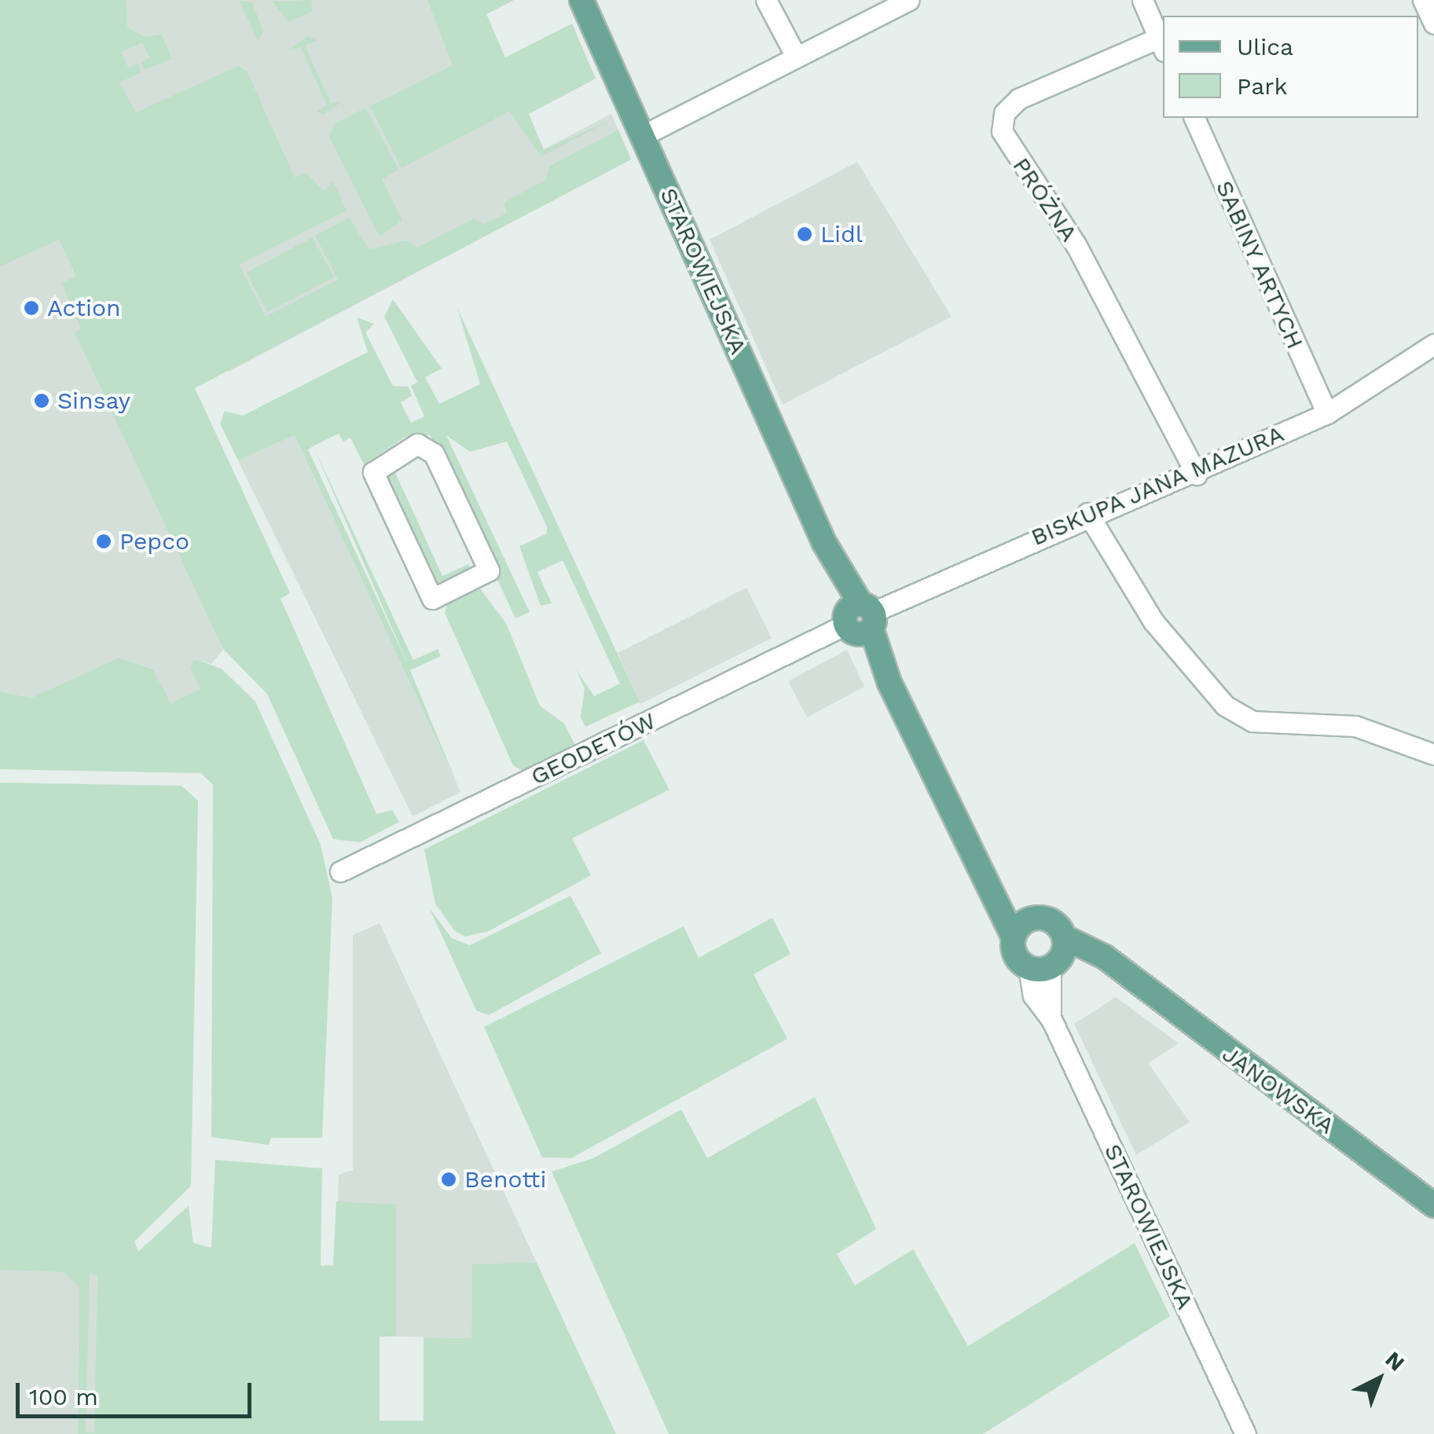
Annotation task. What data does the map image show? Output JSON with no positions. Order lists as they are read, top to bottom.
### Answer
{
  "streets": {
    "main road": ["STAROWIEJSKA", "JANOWSKA"],
    "street": [
      "PRÓŻNA",
      "SABINY ARTYCH",
      "BISKUPA JANA MAZURA",
      "GEODETÓW"
    ]
  },
  "crossings": [
    ["PRÓŻNA", "BISKUPA JANA MAZURA"],
    ["SABINY ARTYCH", "BISKUPA JANA MAZURA"],
    ["STAROWIEJSKA", "BISKUPA JANA MAZURA"],
    ["STAROWIEJSKA", "GEODETÓW"],
    ["STAROWIEJSKA", "JANOWSKA"],
    ["BISKUPA JANA MAZURA", "GEODETÓW"]
  ],
  "places": [
    "Lidl",
    "Action",
    "Sinsay",
    "Pepco",
    "Benotti"
  ],
  "legend": ["Ulica", "Park"],
  "scale_bar": "100 m",
  "north": "top right"
}
